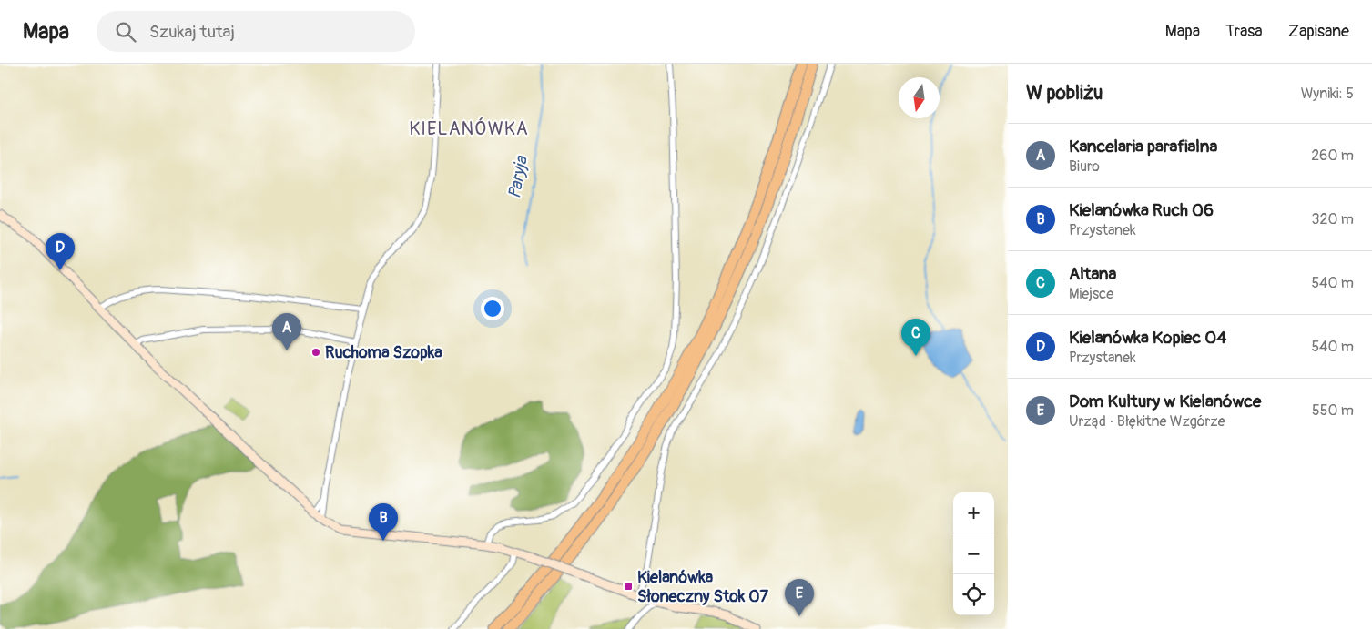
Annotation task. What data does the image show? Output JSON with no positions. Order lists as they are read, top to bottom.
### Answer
{
  "districts": ["KIELANÓWKA"],
  "water": ["Paryja"],
  "places": {
    "other": ["Ruchoma Szopka"],
    "transit": ["Kielanówka Słoneczny Stok 07"]
  },
  "north": "bottom",
  "page": {
    "header": "Mapa",
    "search": "Szukaj tutaj",
    "nav": ["Mapa", "Trasa", "Zapisane"],
    "heading": ["W pobliżu", "Wyniki: 5"],
    "list": [
      {
        "mark": "A",
        "name": "Kancelaria parafialna",
        "note": "Biuro",
        "value": "260 m"
      },
      {
        "mark": "B",
        "name": "Kielanówka Ruch 06",
        "note": "Przystanek",
        "value": "320 m"
      },
      {
        "mark": "C",
        "name": "Altana",
        "note": "Miejsce",
        "value": "540 m"
      },
      {
        "mark": "D",
        "name": "Kielanówka Kopiec 04",
        "note": "Przystanek",
        "value": "540 m"
      },
      {
        "mark": "E",
        "name": "Dom Kultury w Kielanówce",
        "note": "Urząd · Błękitne Wzgórze",
        "value": "550 m"
      }
    ],
    "pins": [
      "D",
      "A",
      "C",
      "B",
      "E"
    ],
    "map_buttons": ["+", "−"]
  }
}
